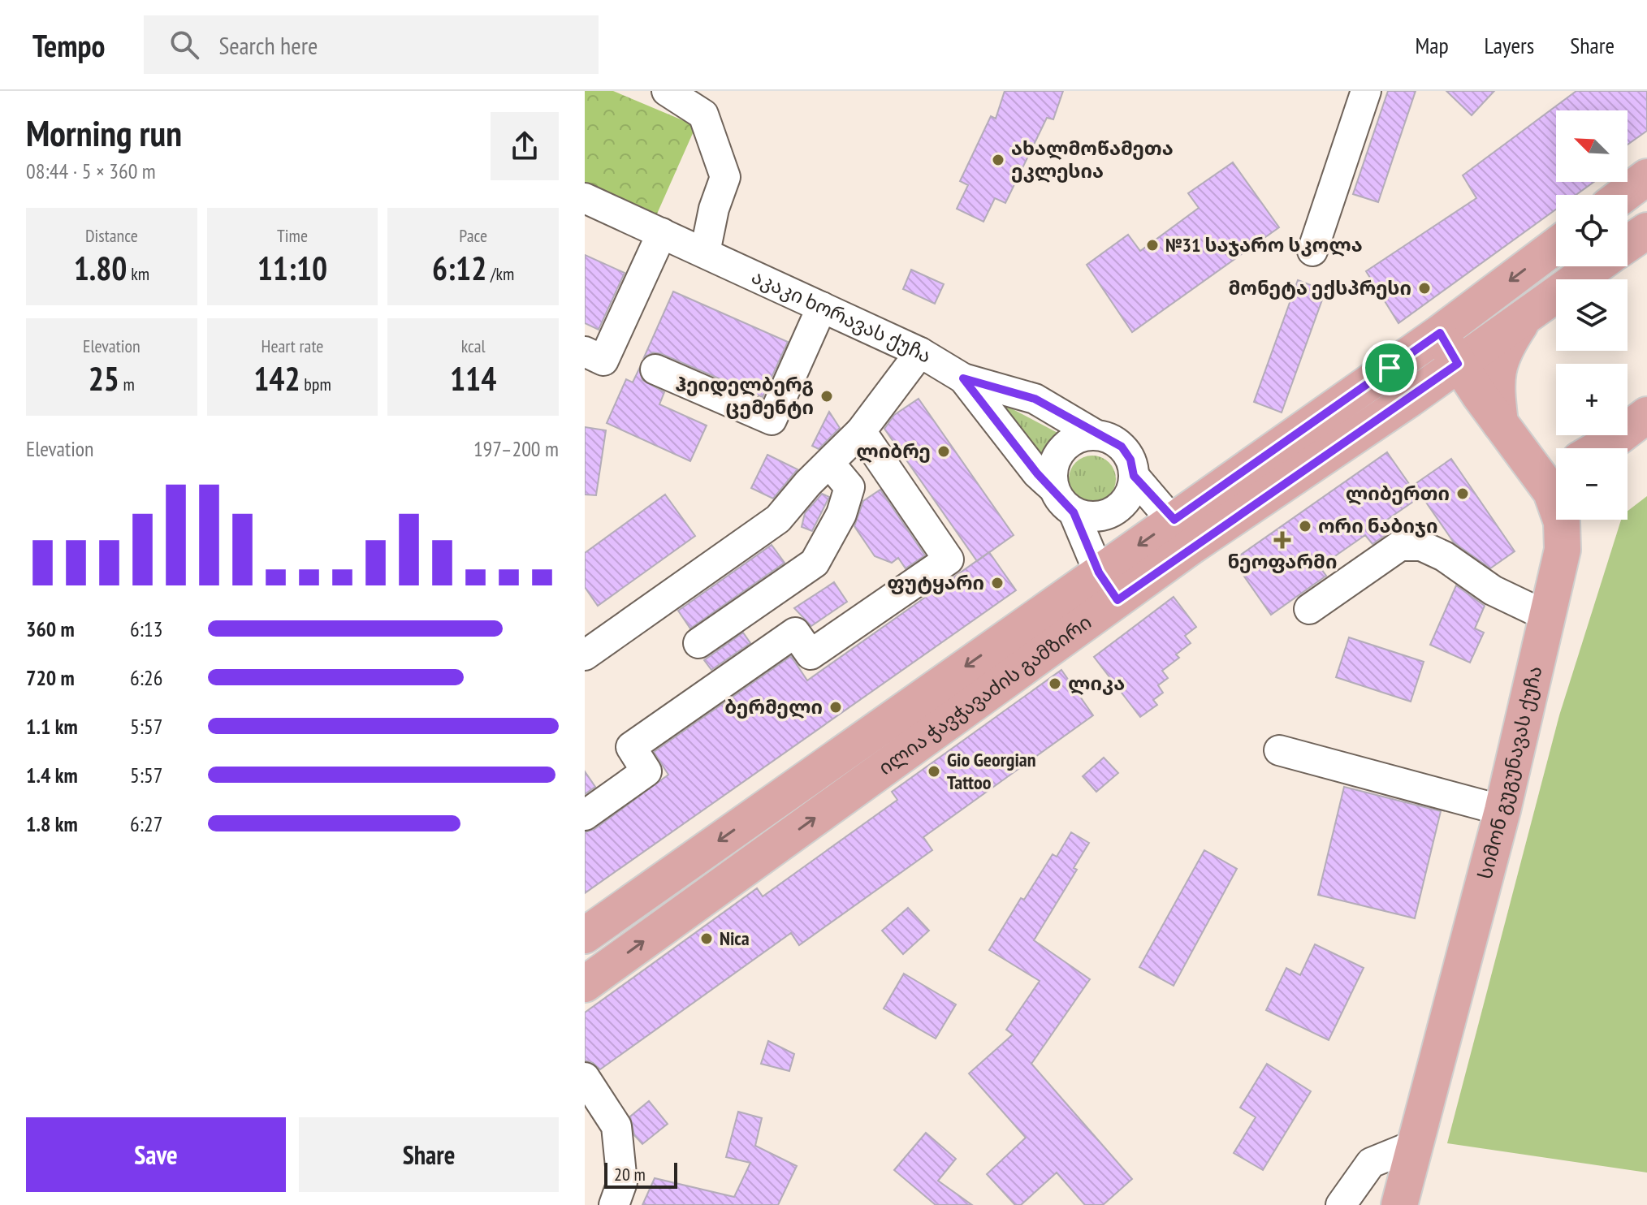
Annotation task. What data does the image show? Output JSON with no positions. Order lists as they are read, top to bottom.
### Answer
{
  "streets": {
    "main road": ["ილია ჭავჭავაძის გამზირი", "სიმონ გუგუნავას ქუჩა"],
    "street": ["აკაკი ხორავას ქუჩა"]
  },
  "crossings": [
    ["ილია ჭავჭავაძის გამზირი", "სიმონ გუგუნავას ქუჩა"]
  ],
  "places": {
    "other": [
      "ახალმოწამეთა ეკლესია",
      "№31 საჯარო სკოლა",
      "მონეტა ექსპრესი",
      "ჰეიდელბერგ ცემენტი",
      "ლიბრე",
      "ლიბერთი",
      "ორი ნაბიჯი",
      "ფუტყარი",
      "ლიკა",
      "ბერმელი",
      "Gio Georgian Tattoo",
      "Nica"
    ],
    "health": ["ნეოფარმი"]
  },
  "scale_bar": "20 m",
  "north": "top left",
  "page": {
    "header": "Tempo",
    "search": "Search here",
    "nav": ["Map", "Layers", "Share"],
    "heading": ["Morning run", "08:44 · 5 × 360 m"],
    "map_buttons": ["+", "−"],
    "stats": [
      ["Distance", "1.80 km"],
      ["Time", "11:10"],
      ["Pace", "6:12 /km"],
      ["Elevation", "25 m"],
      ["Heart rate", "142 bpm"],
      ["kcal", "114"]
    ],
    "chart": ["Elevation", "197–200 m"],
    "list": [
      {
        "name": "360 m",
        "note": "6:13"
      },
      {
        "name": "720 m",
        "note": "6:26"
      },
      {
        "name": "1.1 km",
        "note": "5:57"
      },
      {
        "name": "1.4 km",
        "note": "5:57"
      },
      {
        "name": "1.8 km",
        "note": "6:27"
      }
    ],
    "buttons": ["Save", "Share"],
    "scale": "20 m"
  }
}
